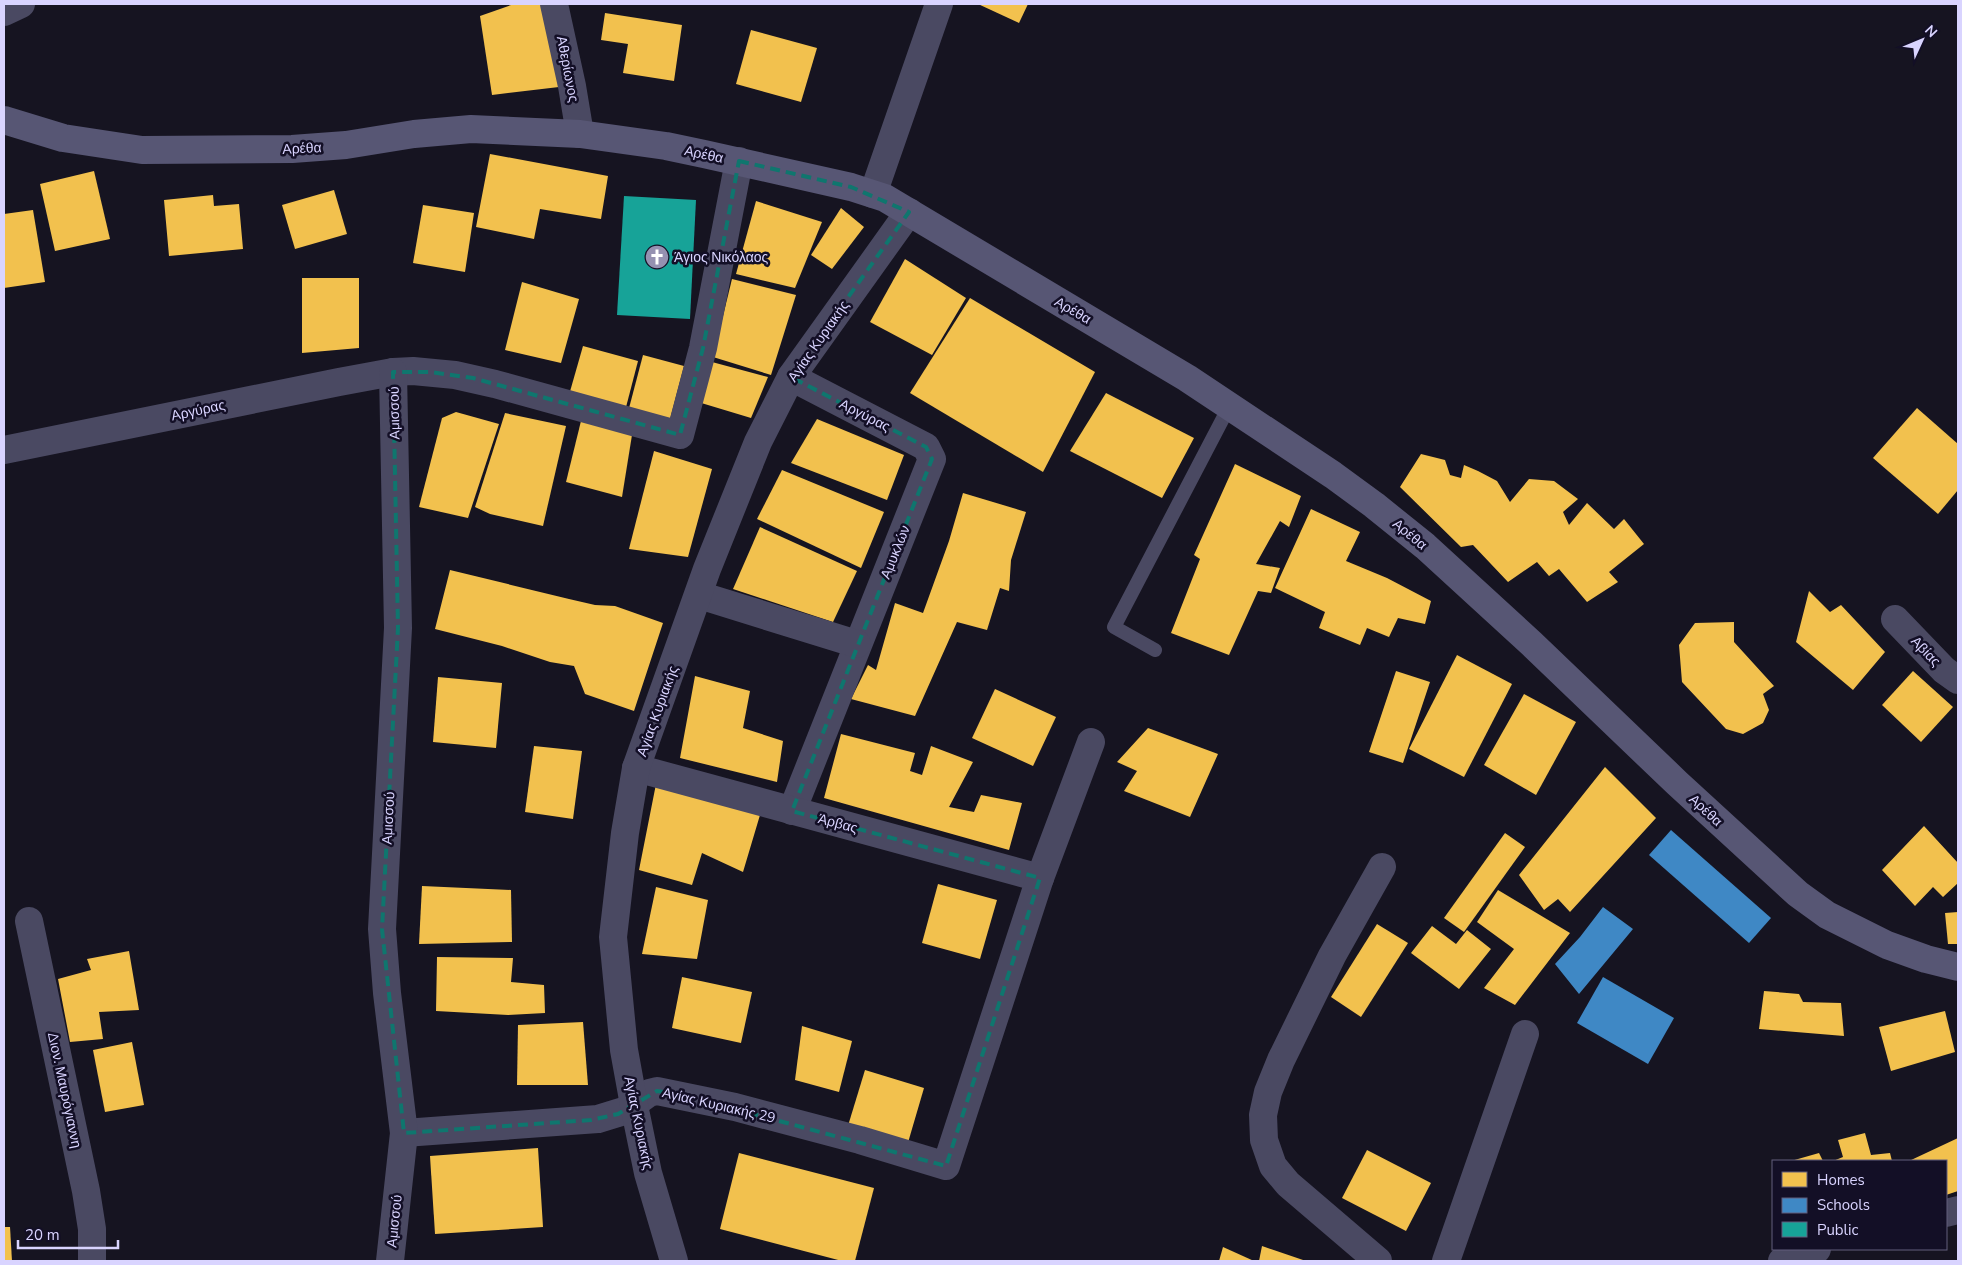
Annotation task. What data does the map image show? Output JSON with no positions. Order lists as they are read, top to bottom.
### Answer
{
  "streets": {
    "street": [
      "Αθερίωνος",
      "Αρέθα",
      "Αγίας Κυριακής",
      "Αργύρας",
      "Αμισσού",
      "Αμυκλών",
      "Αβίας",
      "Άρβας",
      "Διον. Μαυρόγιαννη",
      "Αγίας Κυριακής 29"
    ]
  },
  "crossings": [
    ["Αθερίωνος", "Αρέθα"],
    ["Αρέθα", "Αγίας Κυριακής"],
    ["Αρέθα", "Αργύρας"],
    ["Αγίας Κυριακής", "Αργύρας"],
    ["Αγίας Κυριακής", "Άρβας"],
    ["Αγίας Κυριακής", "Αγίας Κυριακής 29"],
    ["Αργύρας", "Αμισσού"],
    ["Αργύρας", "Αμυκλών"],
    ["Αμισσού", "Αγίας Κυριακής 29"],
    ["Αμυκλών", "Άρβας"],
    ["Άρβας", "Αγίας Κυριακής 29"]
  ],
  "places": {
    "church": ["Άγιος Νικόλαος"]
  },
  "legend": ["Homes", "Schools", "Public"],
  "scale_bar": "20 m",
  "north": "top right"
}
